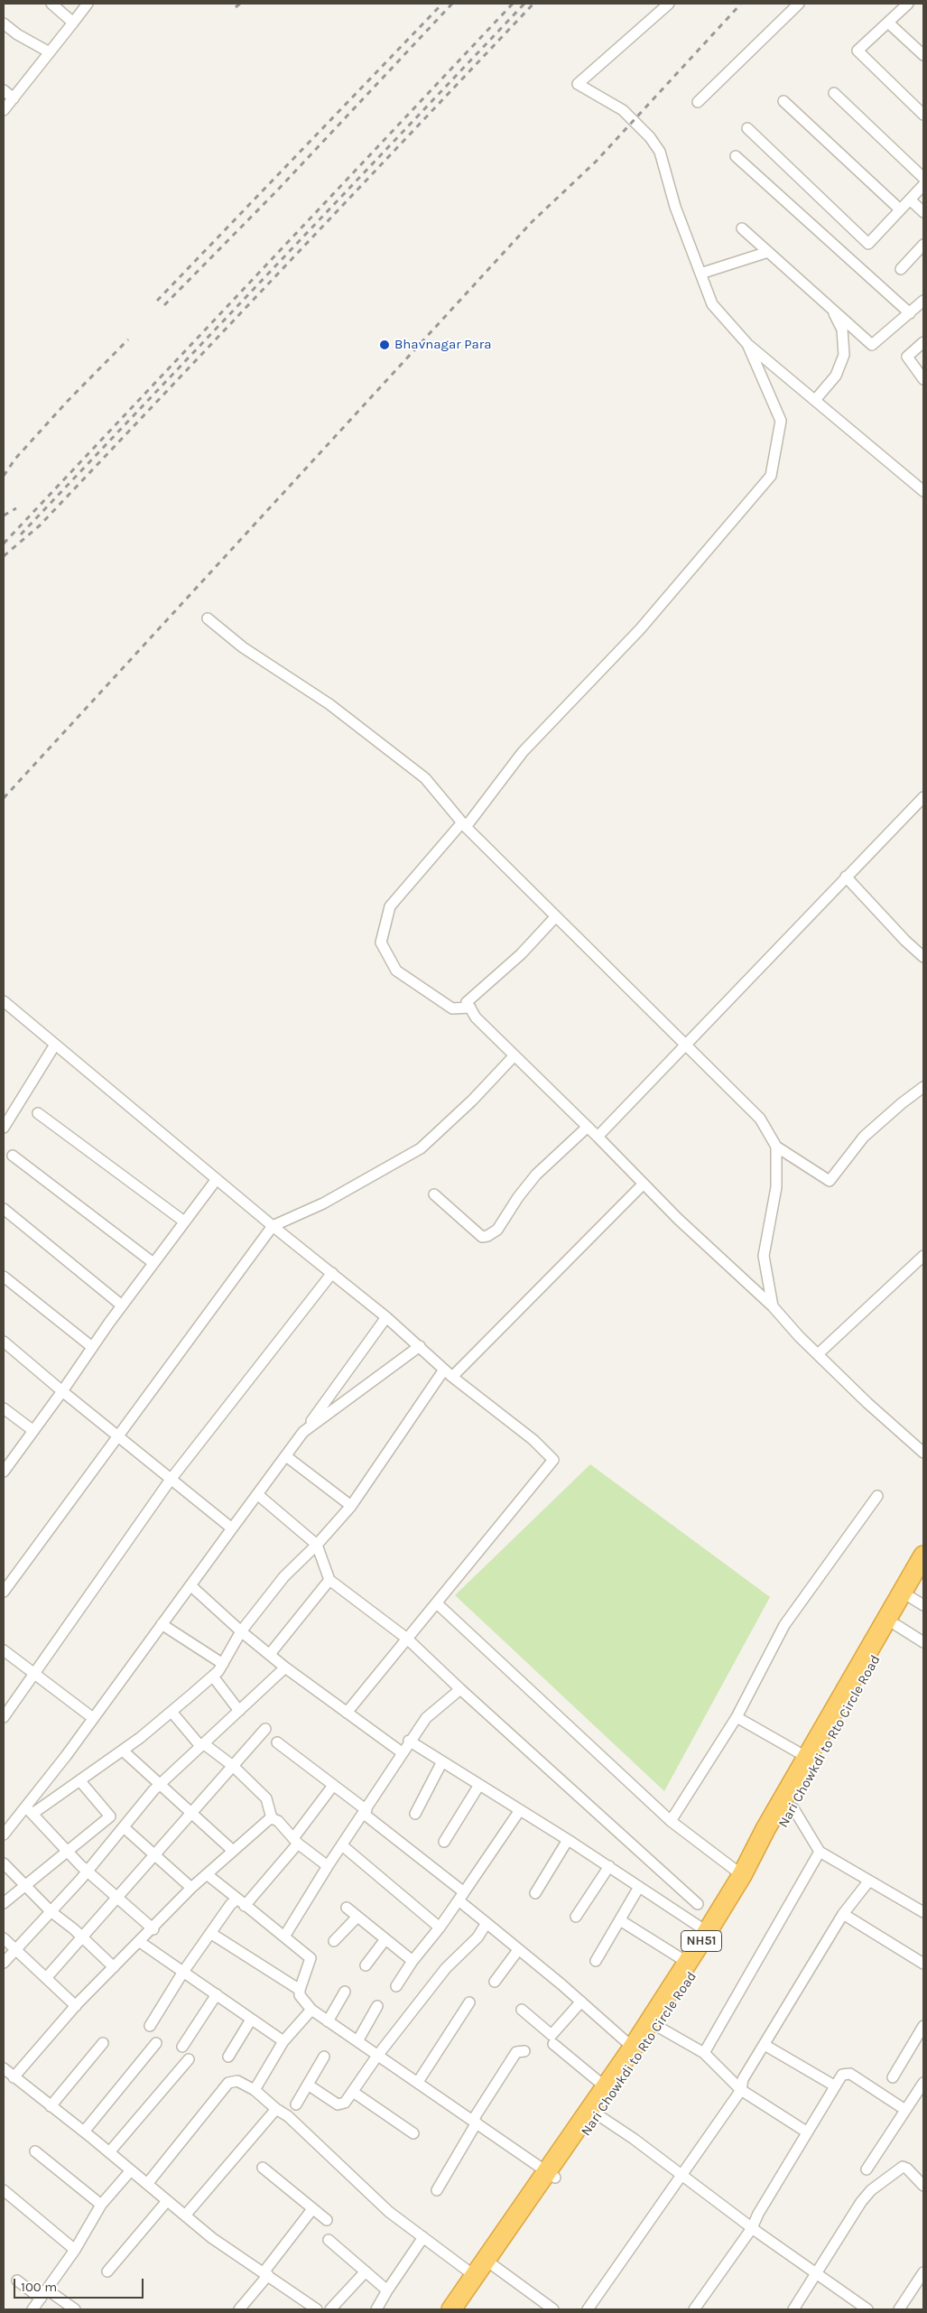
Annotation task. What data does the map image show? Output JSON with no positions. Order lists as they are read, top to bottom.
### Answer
{
  "streets": {
    "highway": ["Nari Chowkdi to Rto Circle Road", "NH51"]
  },
  "crossings": [
    ["Nari Chowkdi to Rto Circle Road", "NH51"]
  ],
  "places": ["Bhavnagar Para"],
  "scale_bar": "100 m"
}
